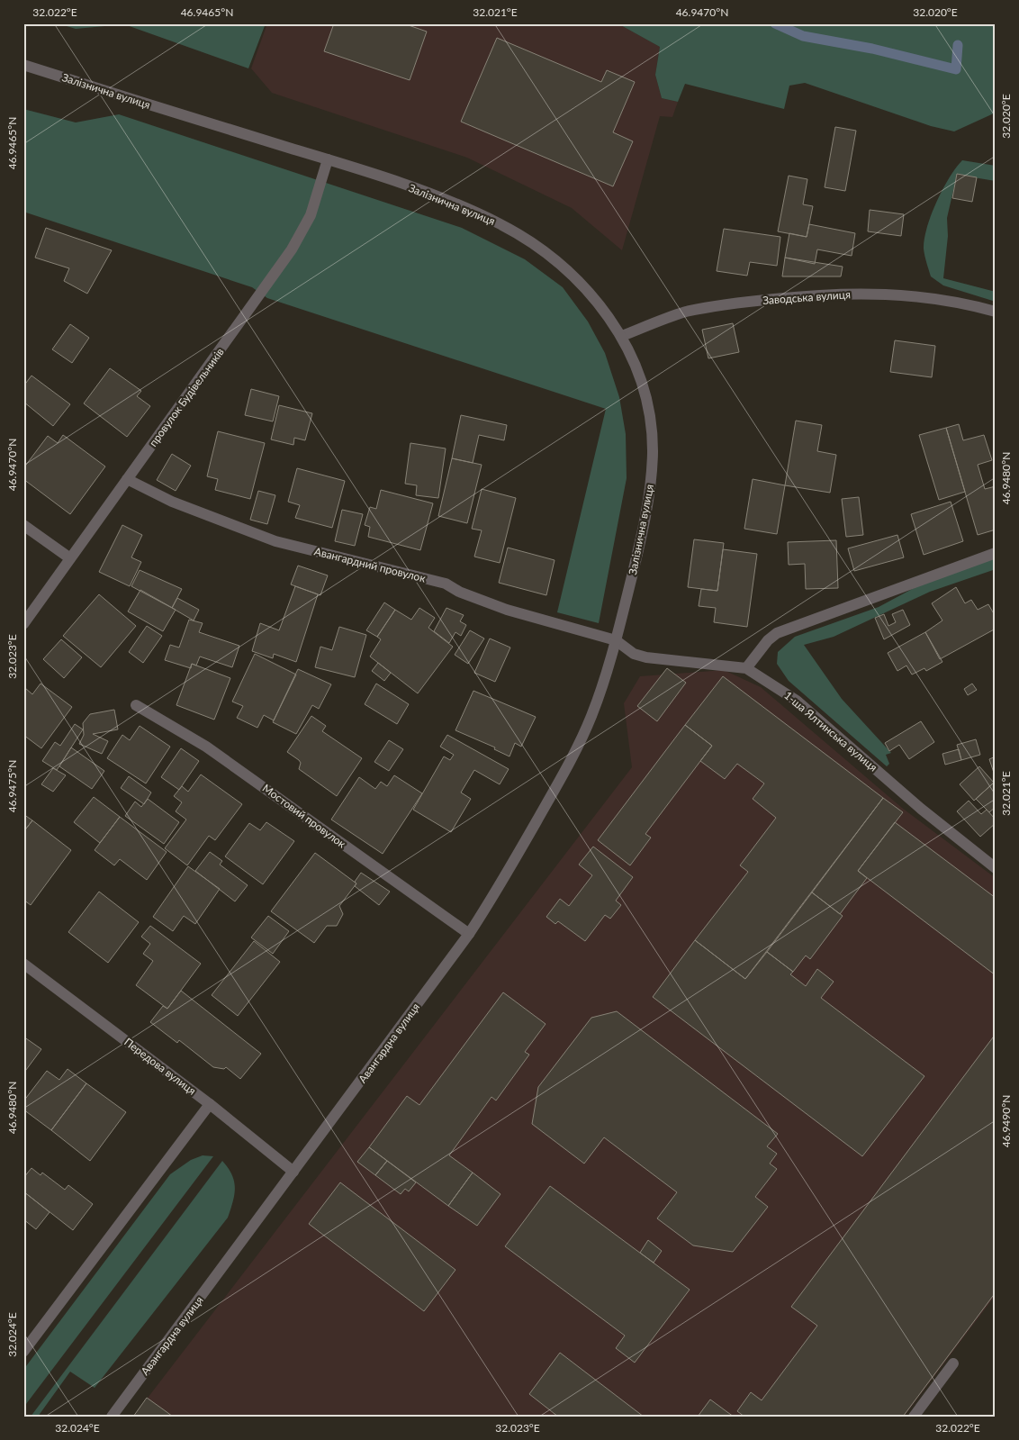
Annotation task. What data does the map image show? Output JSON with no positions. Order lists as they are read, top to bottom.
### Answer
{
  "streets": {
    "street": [
      "Залізнична вулиця",
      "Заводська вулиця",
      "провулок Будівельників",
      "Авангардний провулок",
      "1-ша Ялтинська вулиця",
      "Мостовий провулок",
      "Авангардна вулиця",
      "Передова вулиця"
    ]
  },
  "crossings": [
    ["Залізнична вулиця", "Заводська вулиця"],
    ["Залізнична вулиця", "провулок Будівельників"],
    ["Залізнична вулиця", "Авангардний провулок"],
    ["Залізнична вулиця", "1-ша Ялтинська вулиця"],
    ["Залізнична вулиця", "Авангардна вулиця"],
    ["провулок Будівельників", "Авангардний провулок"],
    ["Авангардний провулок", "1-ша Ялтинська вулиця"],
    ["Авангардний провулок", "Авангардна вулиця"],
    ["1-ша Ялтинська вулиця", "Авангардна вулиця"],
    ["Мостовий провулок", "Авангардна вулиця"],
    ["Авангардна вулиця", "Передова вулиця"]
  ],
  "coordinates": [
    "32.022°E",
    "46.9465°N",
    "32.021°E",
    "46.9470°N",
    "32.020°E",
    "46.9480°N",
    "32.023°E",
    "46.9475°N",
    "46.9490°N",
    "32.024°E"
  ]
}
